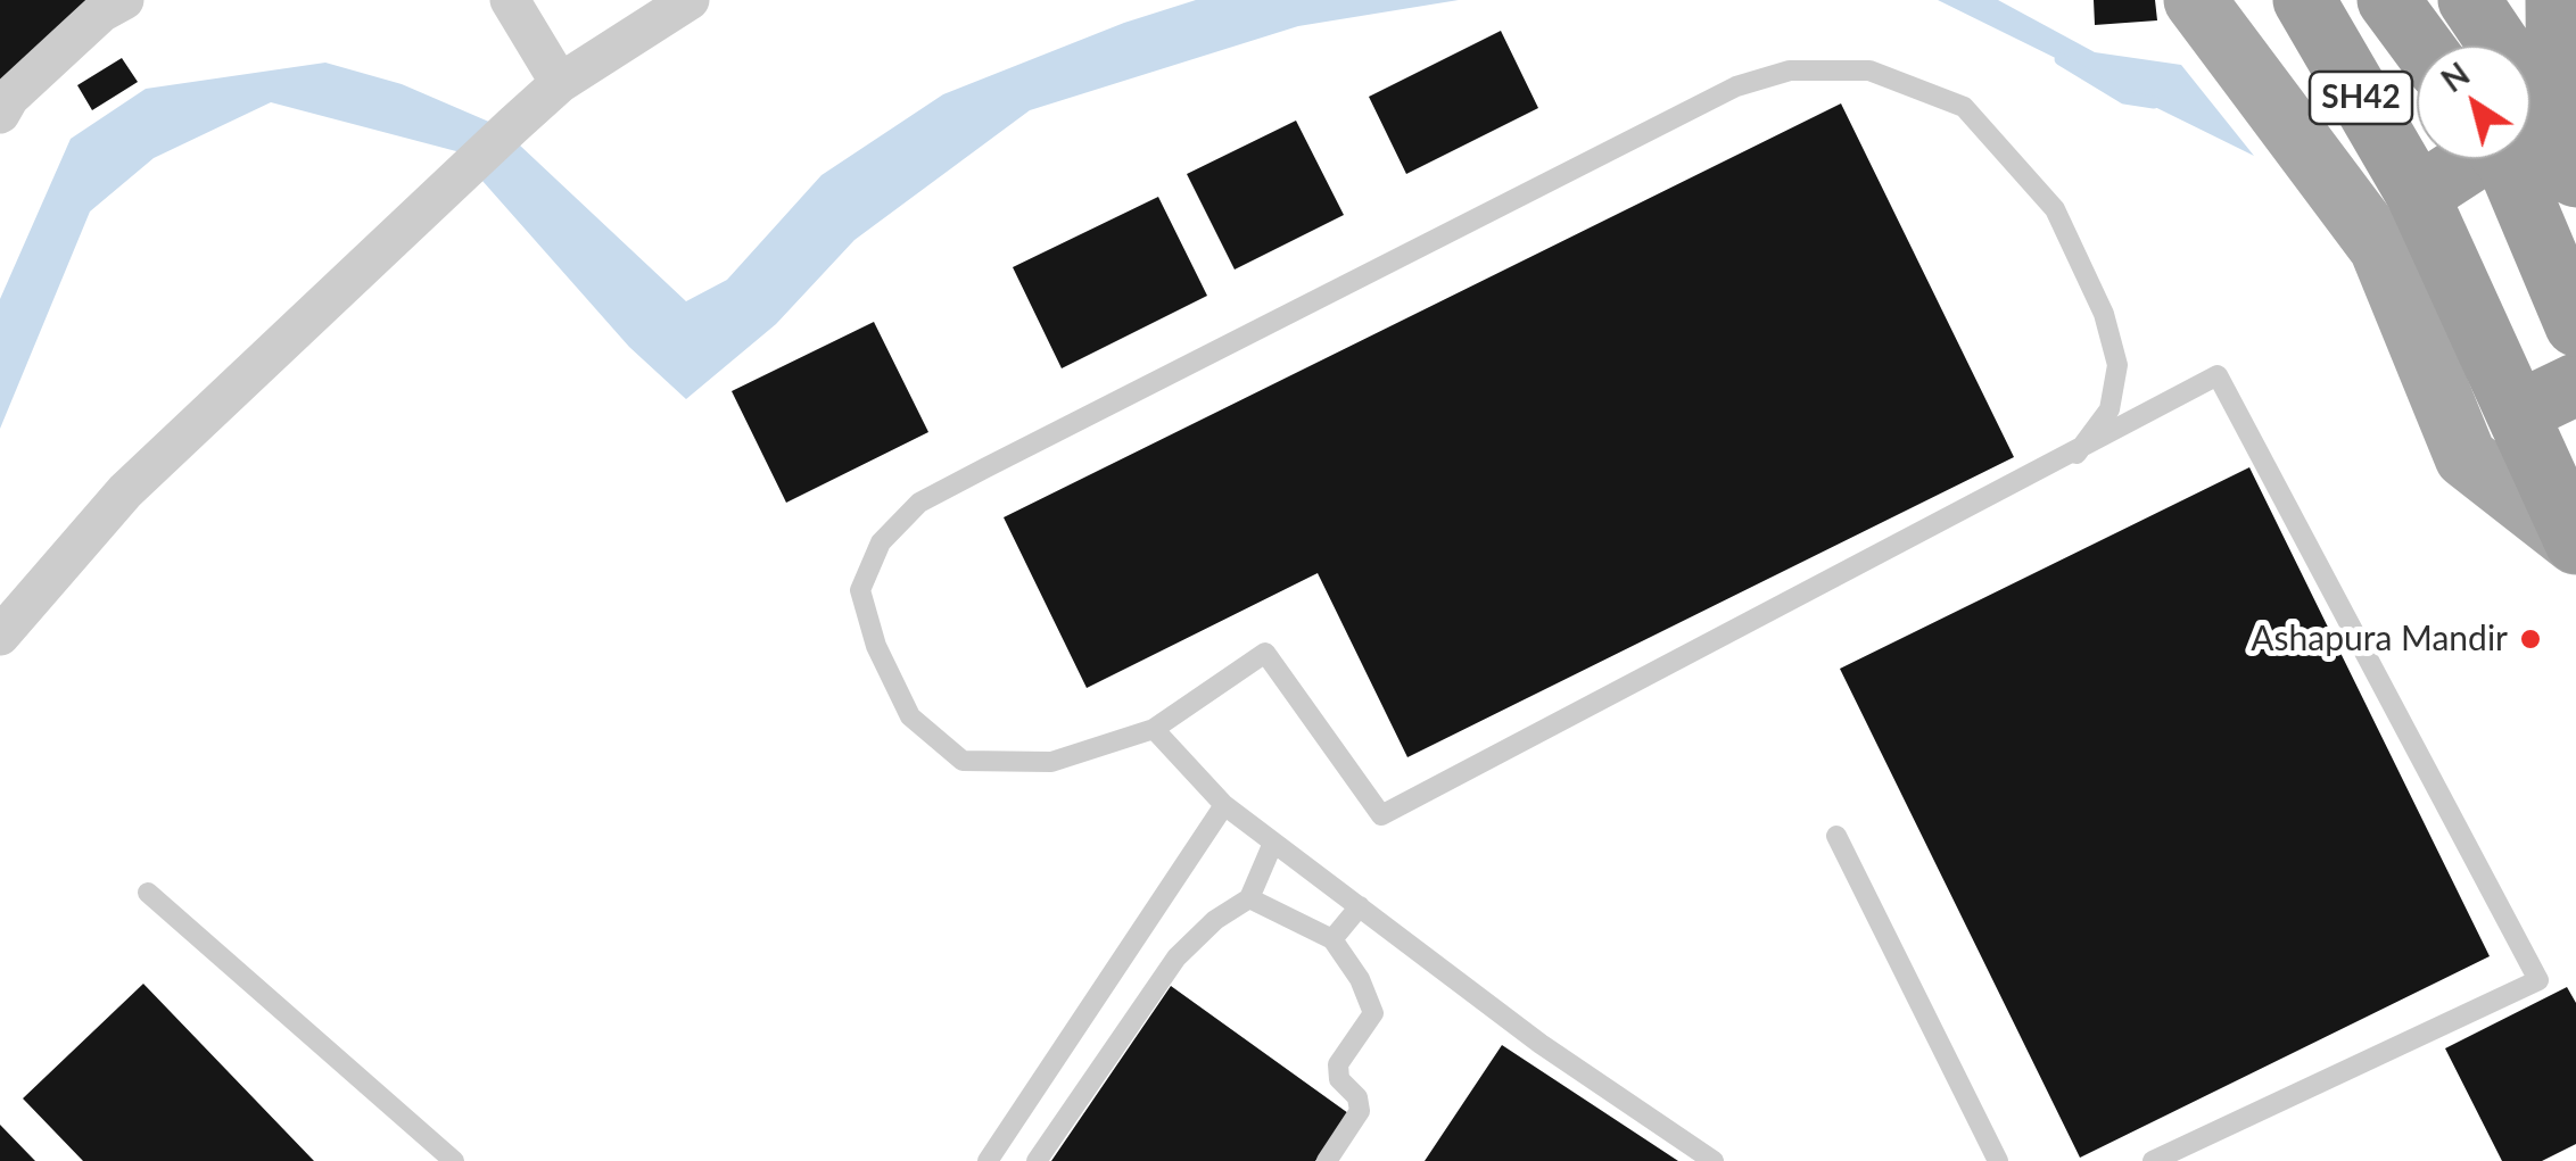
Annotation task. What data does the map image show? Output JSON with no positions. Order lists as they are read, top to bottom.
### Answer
{
  "streets": {
    "highway": ["SH42"]
  },
  "places": ["Ashapura Mandir"],
  "north": "top left"
}
